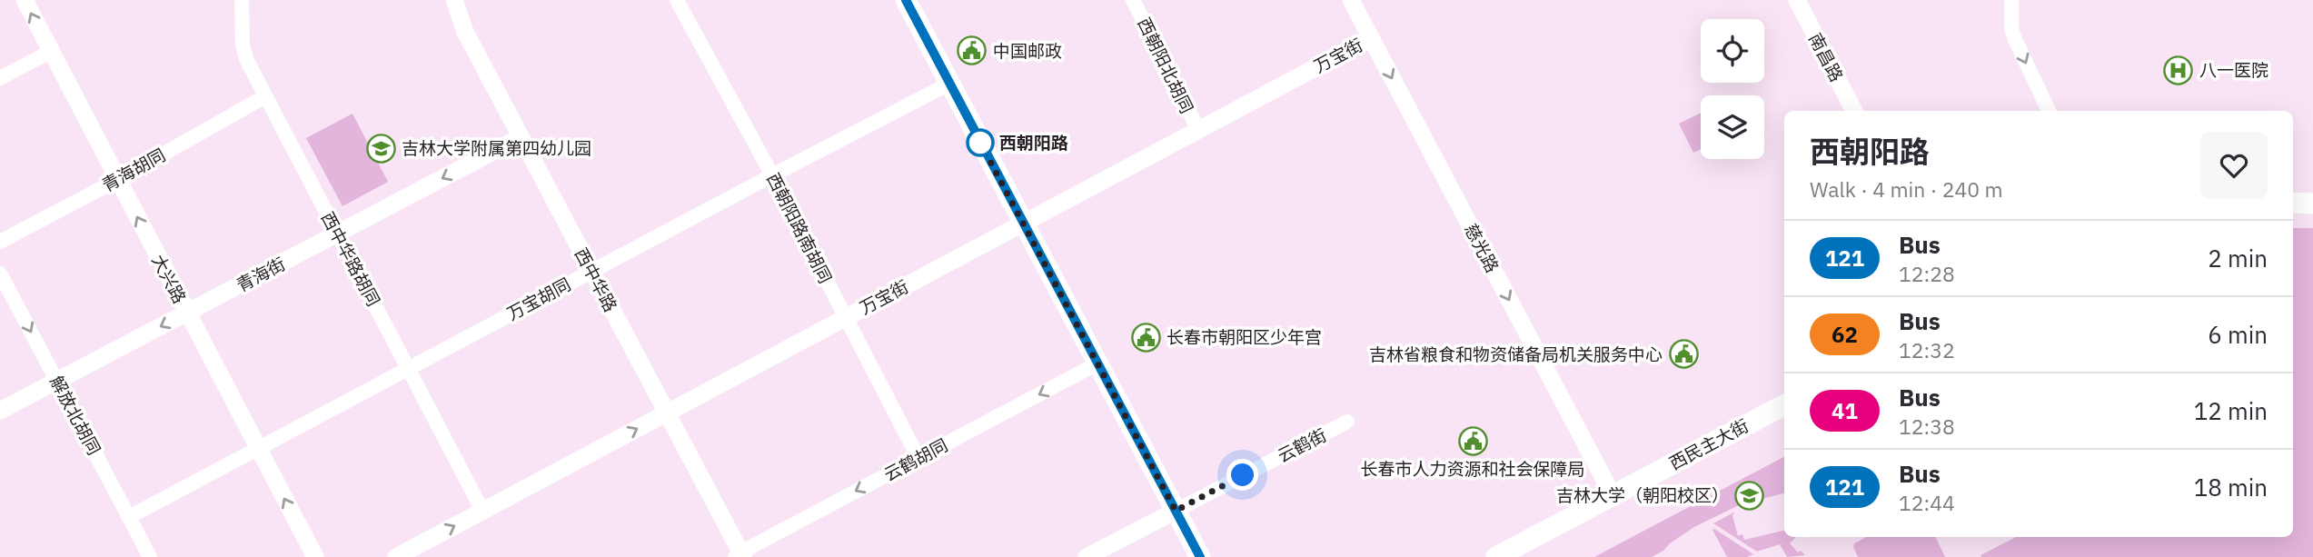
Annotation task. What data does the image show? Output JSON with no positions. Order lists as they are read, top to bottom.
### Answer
{
  "streets": {
    "main road": ["西民主大街"],
    "street": [
      "万宝街",
      "南昌路",
      "西朝阳北胡同",
      "青海胡同",
      "西朝阳路南胡同",
      "慈光路",
      "西中华路胡同",
      "青海街",
      "大兴路",
      "西中华路",
      "万宝胡同",
      "解放北胡同",
      "云鹤街",
      "云鹤胡同"
    ]
  },
  "crossings": [
    ["万宝街", "西朝阳北胡同"],
    ["万宝街", "西朝阳路南胡同"],
    ["万宝街", "慈光路"],
    ["万宝街", "西中华路胡同"],
    ["万宝街", "西中华路"],
    ["青海胡同", "西中华路胡同"],
    ["青海胡同", "大兴路"],
    ["西朝阳路南胡同", "万宝胡同"],
    ["西朝阳路南胡同", "云鹤胡同"],
    ["慈光路", "西民主大街"],
    ["西中华路胡同", "青海街"],
    ["西中华路胡同", "万宝胡同"],
    ["青海街", "大兴路"],
    ["青海街", "西中华路"],
    ["青海街", "解放北胡同"],
    ["大兴路", "万宝胡同"],
    ["西中华路", "万宝胡同"],
    ["西中华路", "云鹤胡同"],
    ["万宝胡同", "解放北胡同"]
  ],
  "one_way": [
    "慈光路",
    "青海街",
    "大兴路",
    "解放北胡同",
    "云鹤胡同"
  ],
  "places": {
    "public building": [
      "中国邮政",
      "长春市朝阳区少年宫",
      "吉林省粮食和物资储备局机关服务中心",
      "长春市人力资源和社会保障局"
    ],
    "hospital": ["八一医院"],
    "other": ["西朝阳路"],
    "school or university": ["吉林大学附属第四幼儿园", "吉林大学（朝阳校区）"]
  },
  "lines": ["bus line 121"],
  "page": {
    "heading": ["西朝阳路", "Walk · 4 min · 240 m"],
    "list": [
      {
        "mark": "121",
        "name": "Bus",
        "note": "12:28",
        "value": "2 min"
      },
      {
        "mark": "62",
        "name": "Bus",
        "note": "12:32",
        "value": "6 min"
      },
      {
        "mark": "41",
        "name": "Bus",
        "note": "12:38",
        "value": "12 min"
      },
      {
        "mark": "121",
        "name": "Bus",
        "note": "12:44",
        "value": "18 min"
      }
    ]
  }
}
